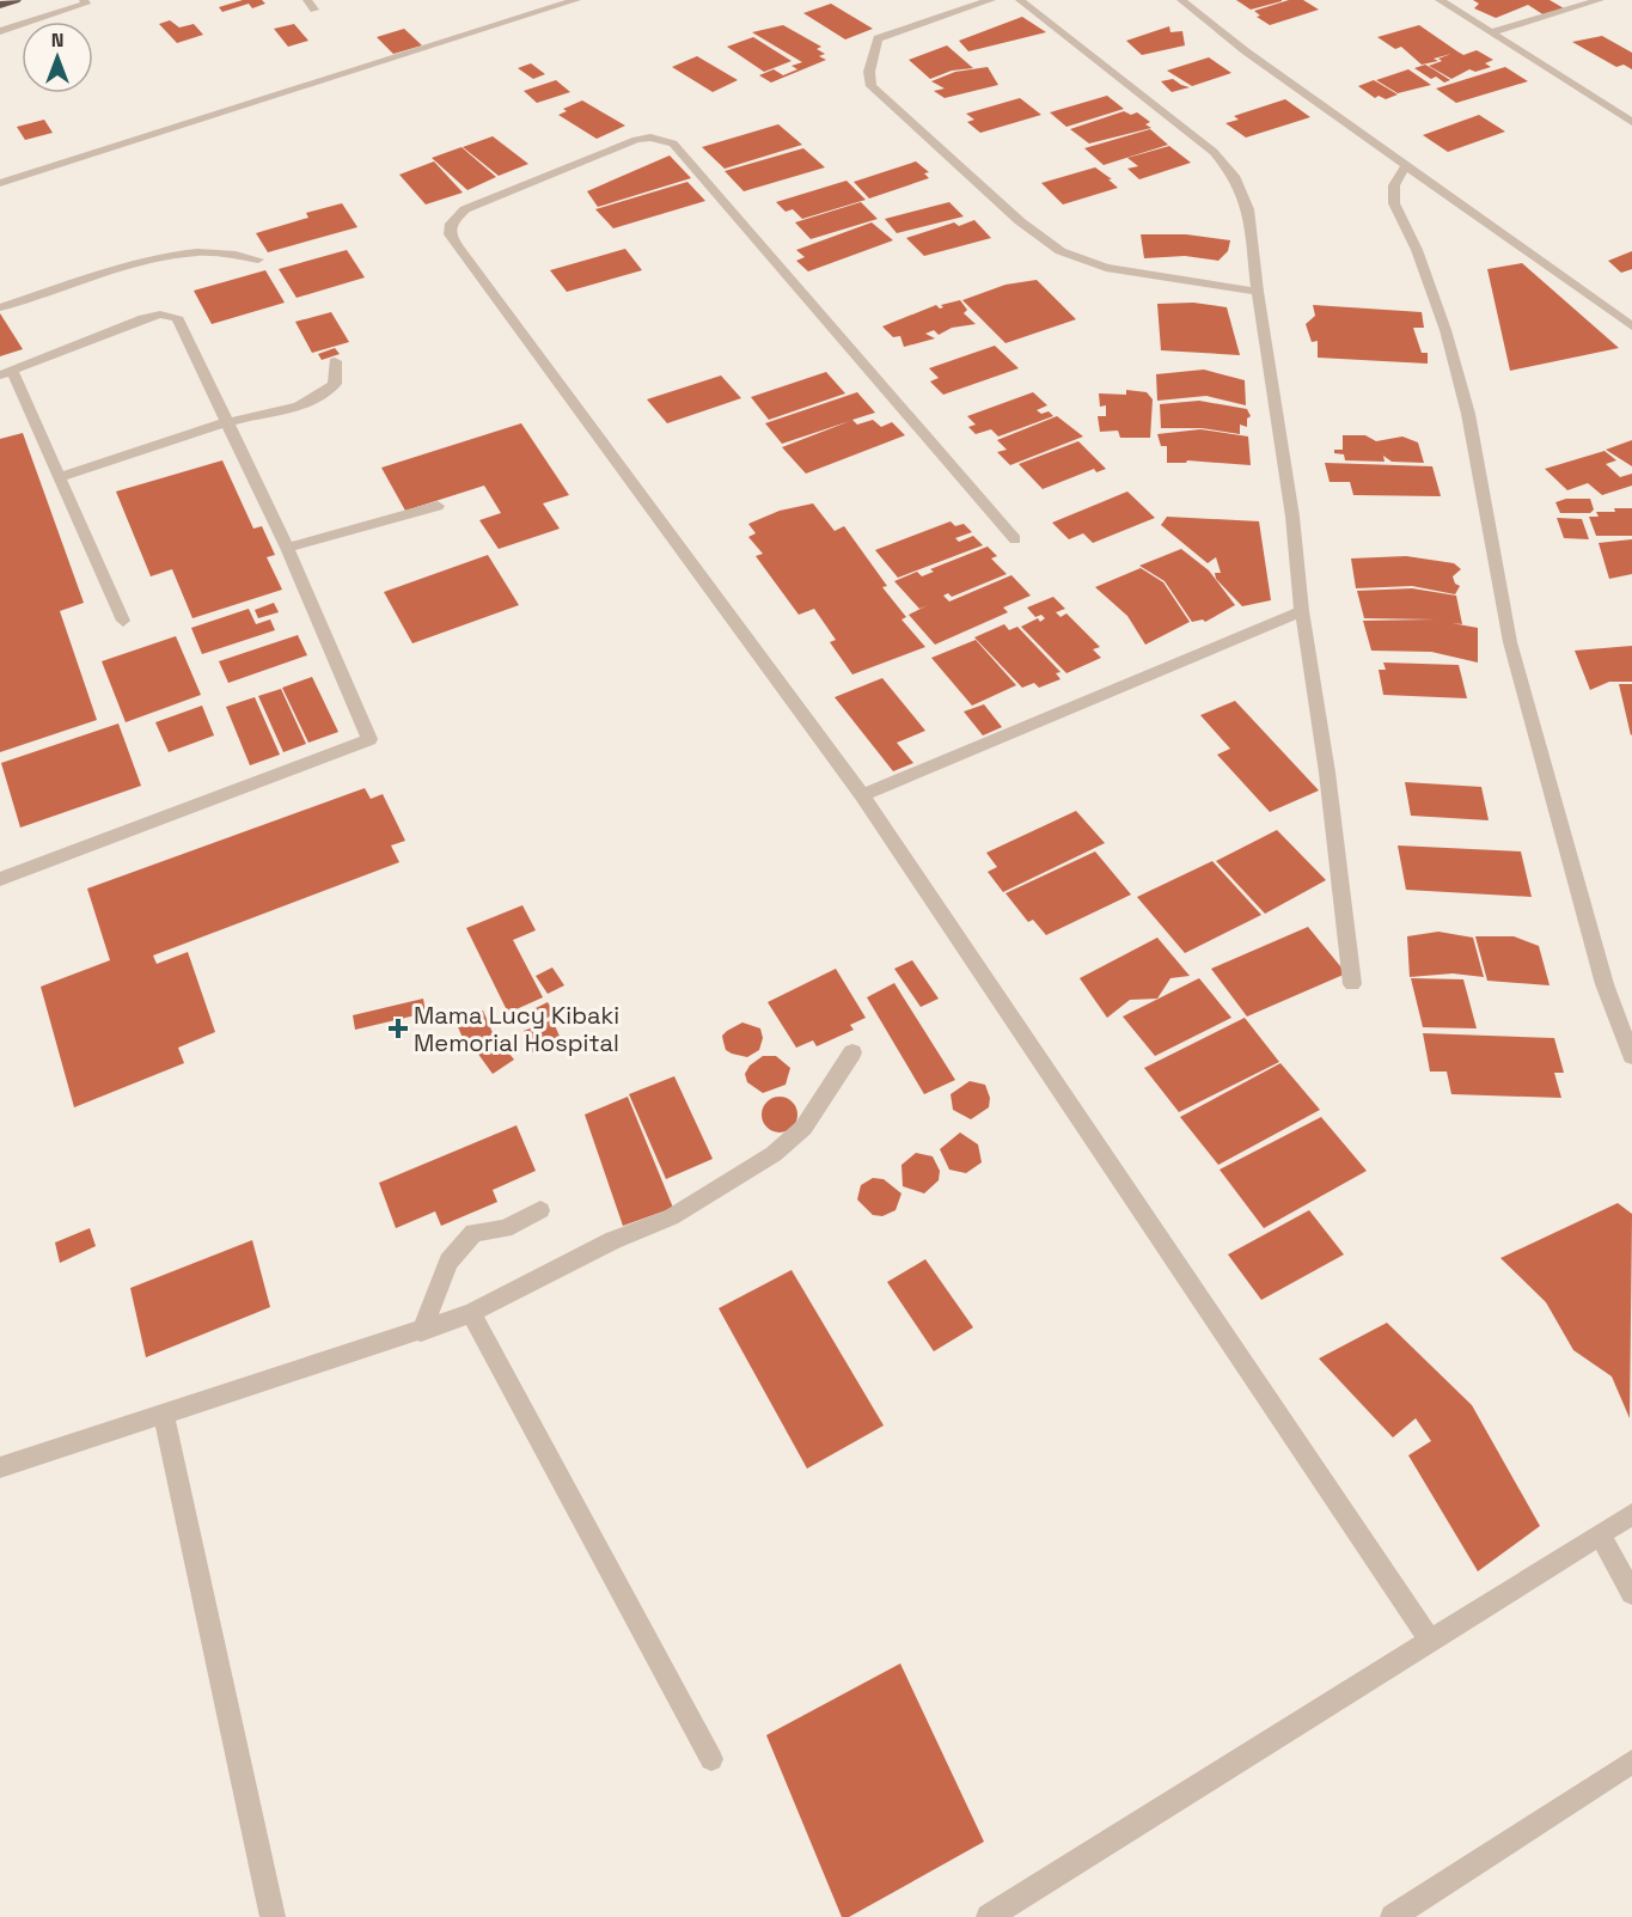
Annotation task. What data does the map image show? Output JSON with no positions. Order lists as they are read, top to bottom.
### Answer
{
  "places": {
    "health": ["Mama Lucy Kibaki Memorial Hospital"]
  },
  "north": "top"
}
